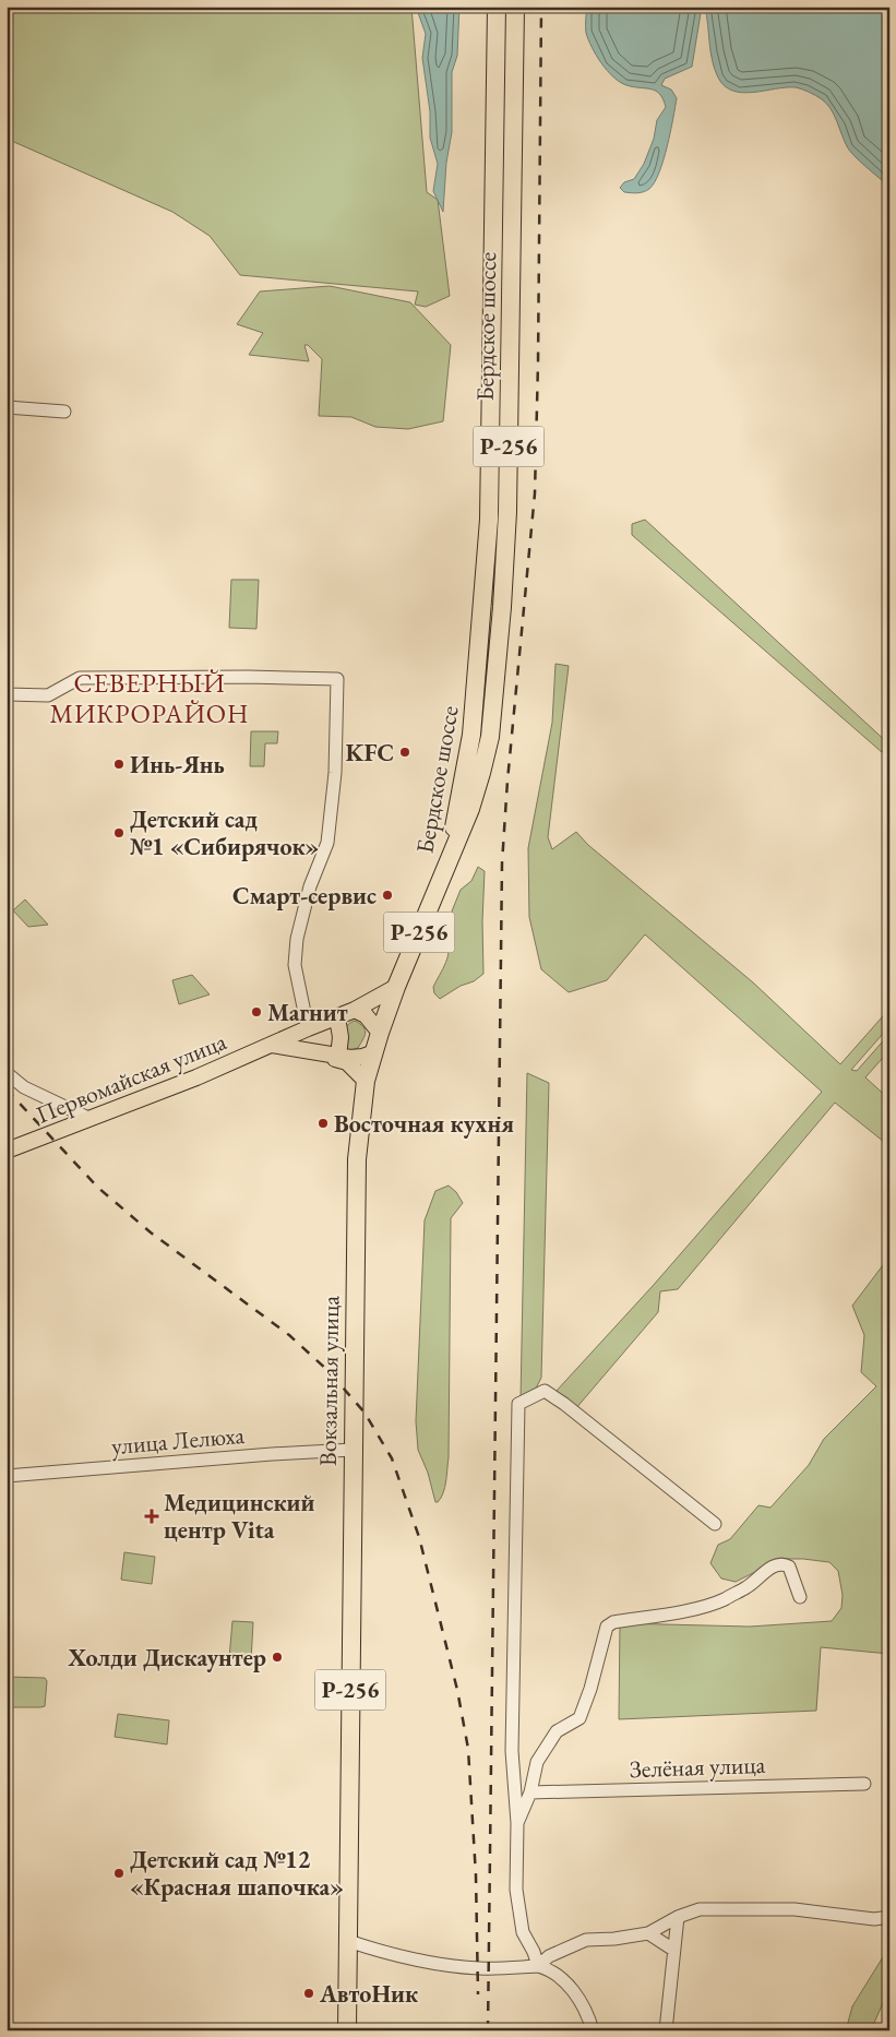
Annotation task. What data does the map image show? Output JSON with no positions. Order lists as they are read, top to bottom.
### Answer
{
  "streets": {
    "highway": ["Бердское шоссе", "Р-256", "Вокзальная улица"],
    "main road": ["Первомайская улица"],
    "street": ["улица Лелюха", "Зелёная улица"]
  },
  "crossings": [
    ["Бердское шоссе", "Вокзальная улица"],
    ["Первомайская улица", "Вокзальная улица"],
    ["Вокзальная улица", "улица Лелюха"]
  ],
  "districts": ["СЕВЕРНЫЙ МИКРОРАЙОН"],
  "places": {
    "other": [
      "KFC",
      "Инь-Янь",
      "Детский сад №1 «Сибирячок»",
      "Смарт-сервис",
      "Магнит",
      "Восточная кухня",
      "Холди Дискаунтер",
      "Детский сад №12 «Красная шапочка»",
      "АвтоНик"
    ],
    "health": ["Медицинский центр Vita"]
  }
}
